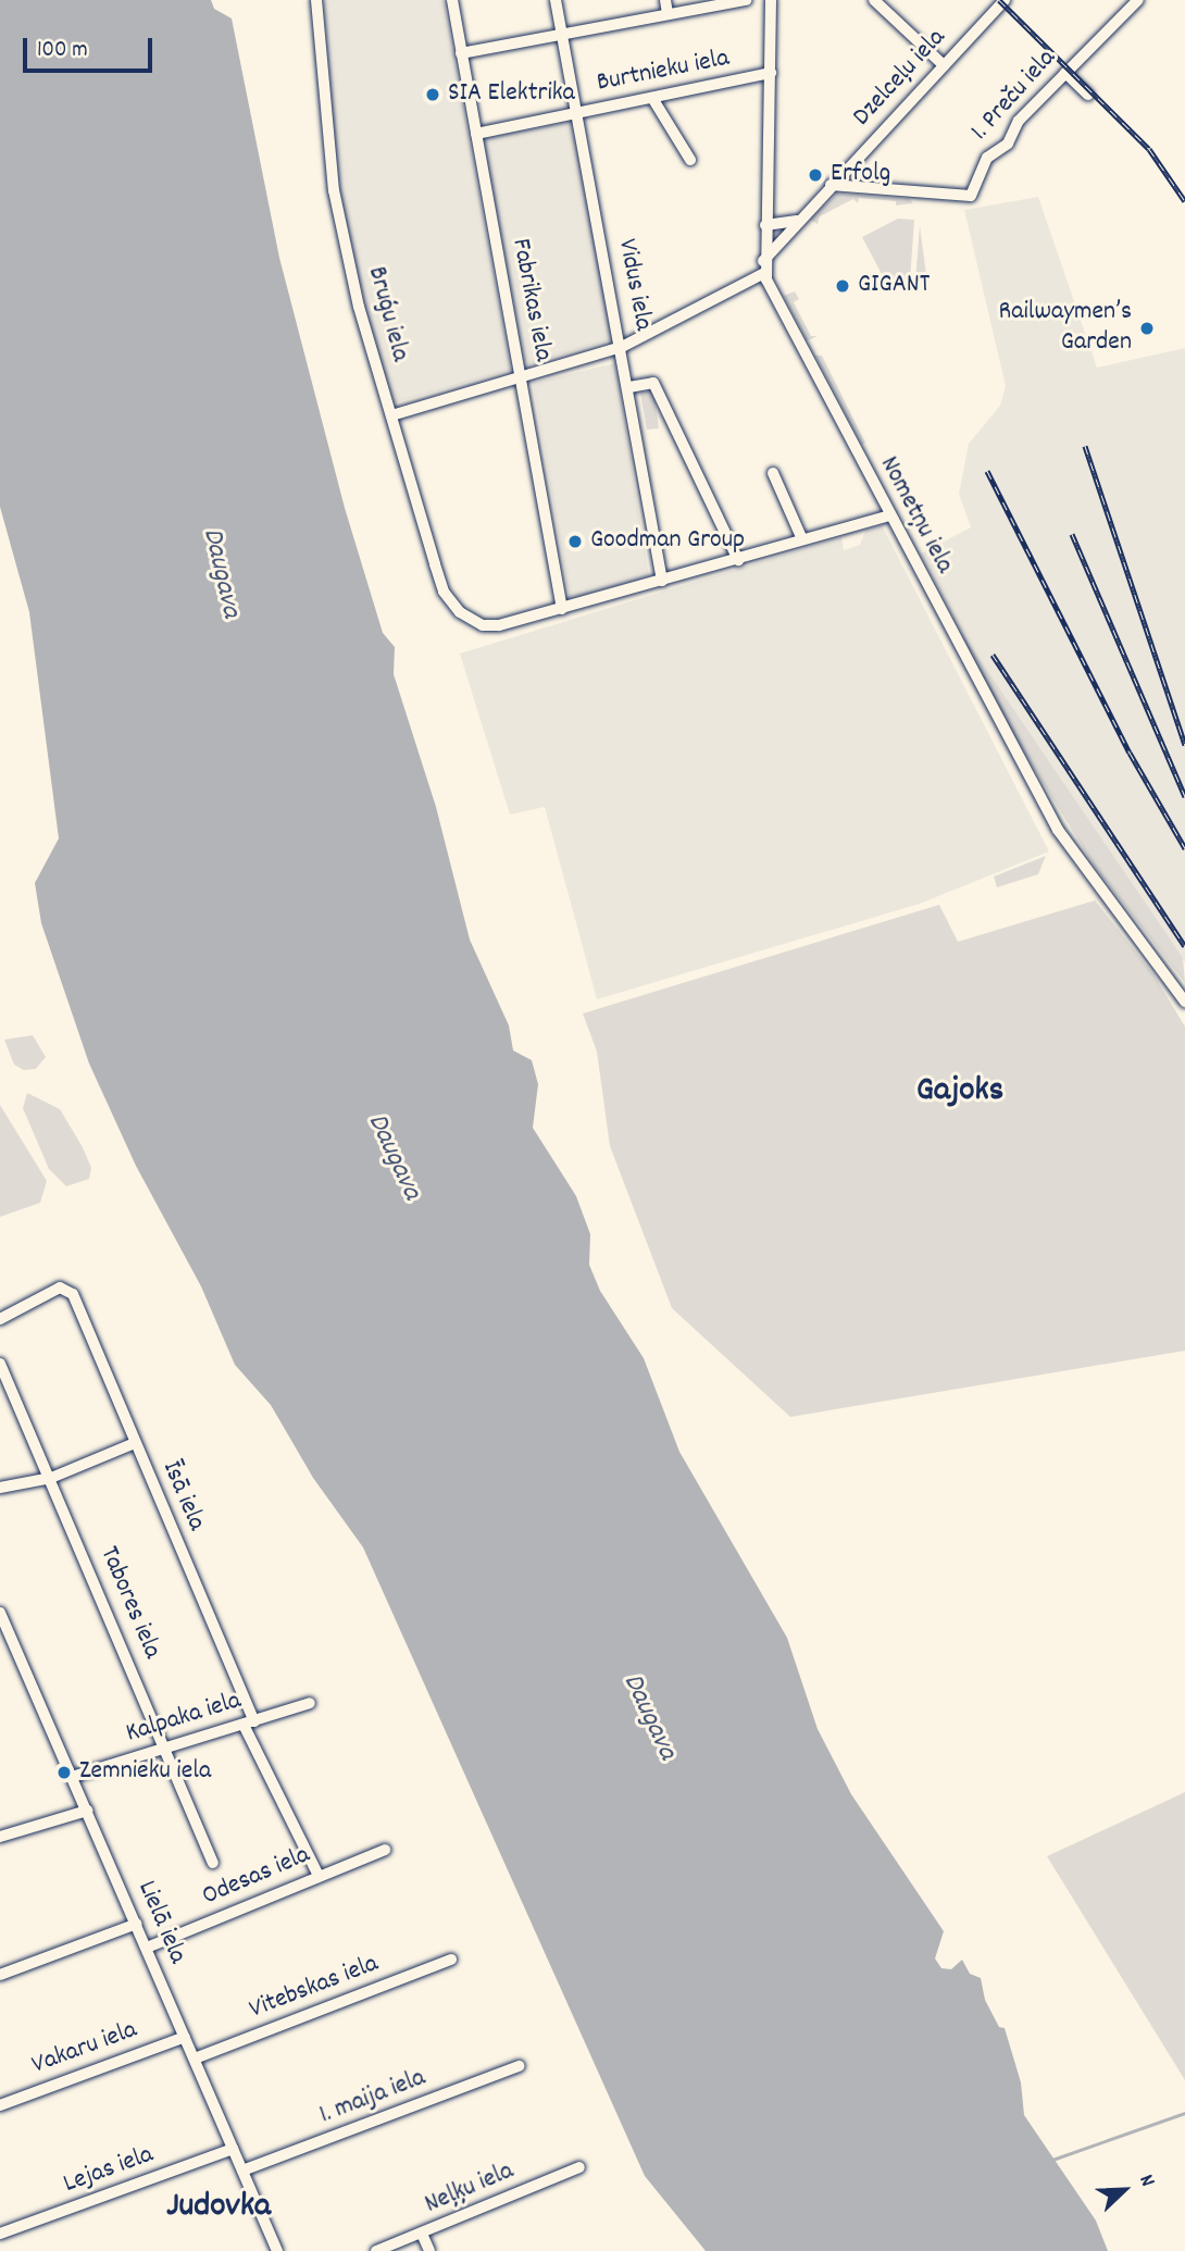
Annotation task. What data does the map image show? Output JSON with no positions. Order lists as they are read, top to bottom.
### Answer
{
  "streets": {
    "street": [
      "Burtnieku iela",
      "Dzelceļu iela",
      "1. Preču iela",
      "Vidus iela",
      "Fabrikas iela",
      "Bruģu iela",
      "Nometņu iela",
      "Īsā iela",
      "Tabores iela",
      "Kalpaka iela",
      "Odesas iela",
      "Lielā iela",
      "Vitebskas iela",
      "Vakaru iela",
      "1. maija iela",
      "Lejas iela",
      "Neļķu iela"
    ]
  },
  "crossings": [
    ["Burtnieku iela", "Vidus iela"],
    ["Burtnieku iela", "Fabrikas iela"],
    ["Dzelceļu iela", "1. Preču iela"],
    ["Dzelceļu iela", "Nometņu iela"],
    ["Fabrikas iela", "Bruģu iela"],
    ["Īsā iela", "Kalpaka iela"],
    ["Īsā iela", "Odesas iela"],
    ["Tabores iela", "Kalpaka iela"],
    ["Kalpaka iela", "Lielā iela"],
    ["Odesas iela", "Lielā iela"],
    ["Lielā iela", "Vitebskas iela"],
    ["Lielā iela", "Vakaru iela"],
    ["Lielā iela", "1. maija iela"],
    ["Lielā iela", "Lejas iela"]
  ],
  "districts": ["Gajoks", "Judovka"],
  "water": ["Daugava"],
  "places": [
    "SIA Elektrika",
    "Erfolg",
    "GIGANT",
    "Railwaymen’s Garden",
    "Goodman Group",
    "Zemnieku iela"
  ],
  "scale_bar": "100 m",
  "north": "top right"
}
